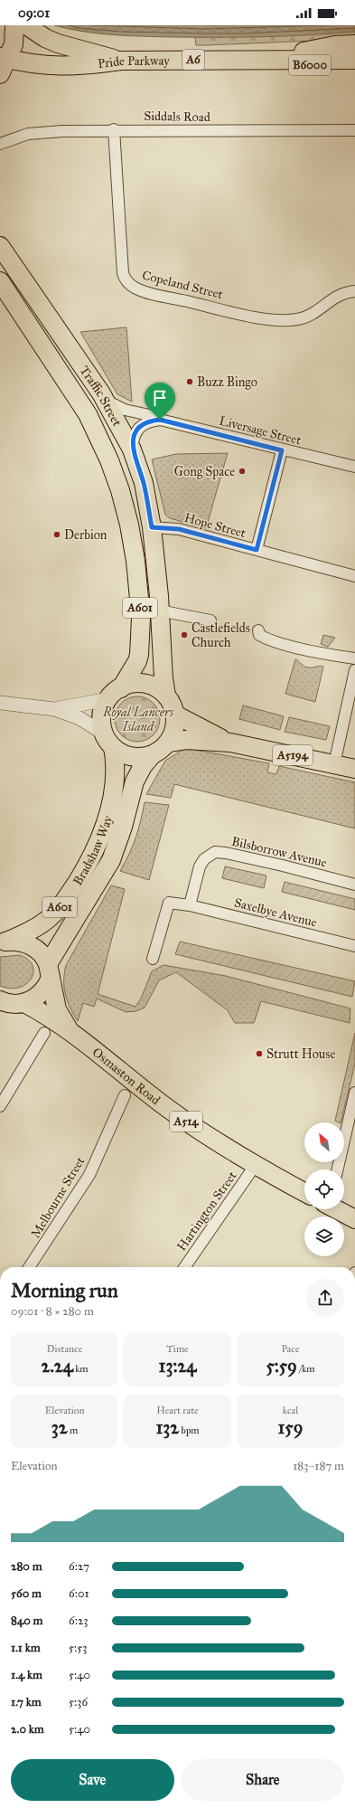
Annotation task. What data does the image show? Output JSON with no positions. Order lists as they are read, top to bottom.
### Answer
{
  "streets": {
    "main road": [
      "A6",
      "Pride Parkway",
      "B6000",
      "Traffic Street",
      "A601",
      "A5194",
      "Bradshaw Way",
      "Osmaston Road",
      "A514"
    ],
    "street": [
      "Siddals Road",
      "Copeland Street",
      "Liversage Street",
      "Hope Street",
      "Bilsborrow Avenue",
      "Saxelbye Avenue",
      "Melbourne Street",
      "Hartington Street"
    ]
  },
  "crossings": [
    ["A6", "Pride Parkway"],
    ["Pride Parkway", "B6000"],
    ["Siddals Road", "Copeland Street"],
    ["Traffic Street", "Liversage Street"],
    ["Traffic Street", "Hope Street"],
    ["Traffic Street", "A601"],
    ["Traffic Street", "A5194"],
    ["Traffic Street", "Bradshaw Way"],
    ["A601", "A5194"],
    ["A601", "Bradshaw Way"],
    ["A601", "Osmaston Road"],
    ["A5194", "Bradshaw Way"],
    ["Bradshaw Way", "Osmaston Road"],
    ["Bilsborrow Avenue", "Saxelbye Avenue"],
    ["Osmaston Road", "Hartington Street"]
  ],
  "parks": ["Royal Lancers Island"],
  "places": [
    "Buzz Bingo",
    "Gong Space",
    "Derbion",
    "Castlefields Church",
    "Strutt House"
  ],
  "north": "top left",
  "page": {
    "status": "09:01",
    "heading": ["Morning run", "09:01 · 8 × 280 m"],
    "stats": [
      ["Distance", "2.24 km"],
      ["Time", "13:24"],
      ["Pace", "5:59 /km"],
      ["Elevation", "32 m"],
      ["Heart rate", "132 bpm"],
      ["kcal", "159"]
    ],
    "chart": ["Elevation", "183–187 m"],
    "list": [
      {
        "name": "280 m",
        "note": "6:27"
      },
      {
        "name": "560 m",
        "note": "6:01"
      },
      {
        "name": "840 m",
        "note": "6:23"
      },
      {
        "name": "1.1 km",
        "note": "5:53"
      },
      {
        "name": "1.4 km",
        "note": "5:40"
      },
      {
        "name": "1.7 km",
        "note": "5:36"
      },
      {
        "name": "2.0 km",
        "note": "5:40"
      }
    ],
    "buttons": ["Save", "Share"]
  }
}
